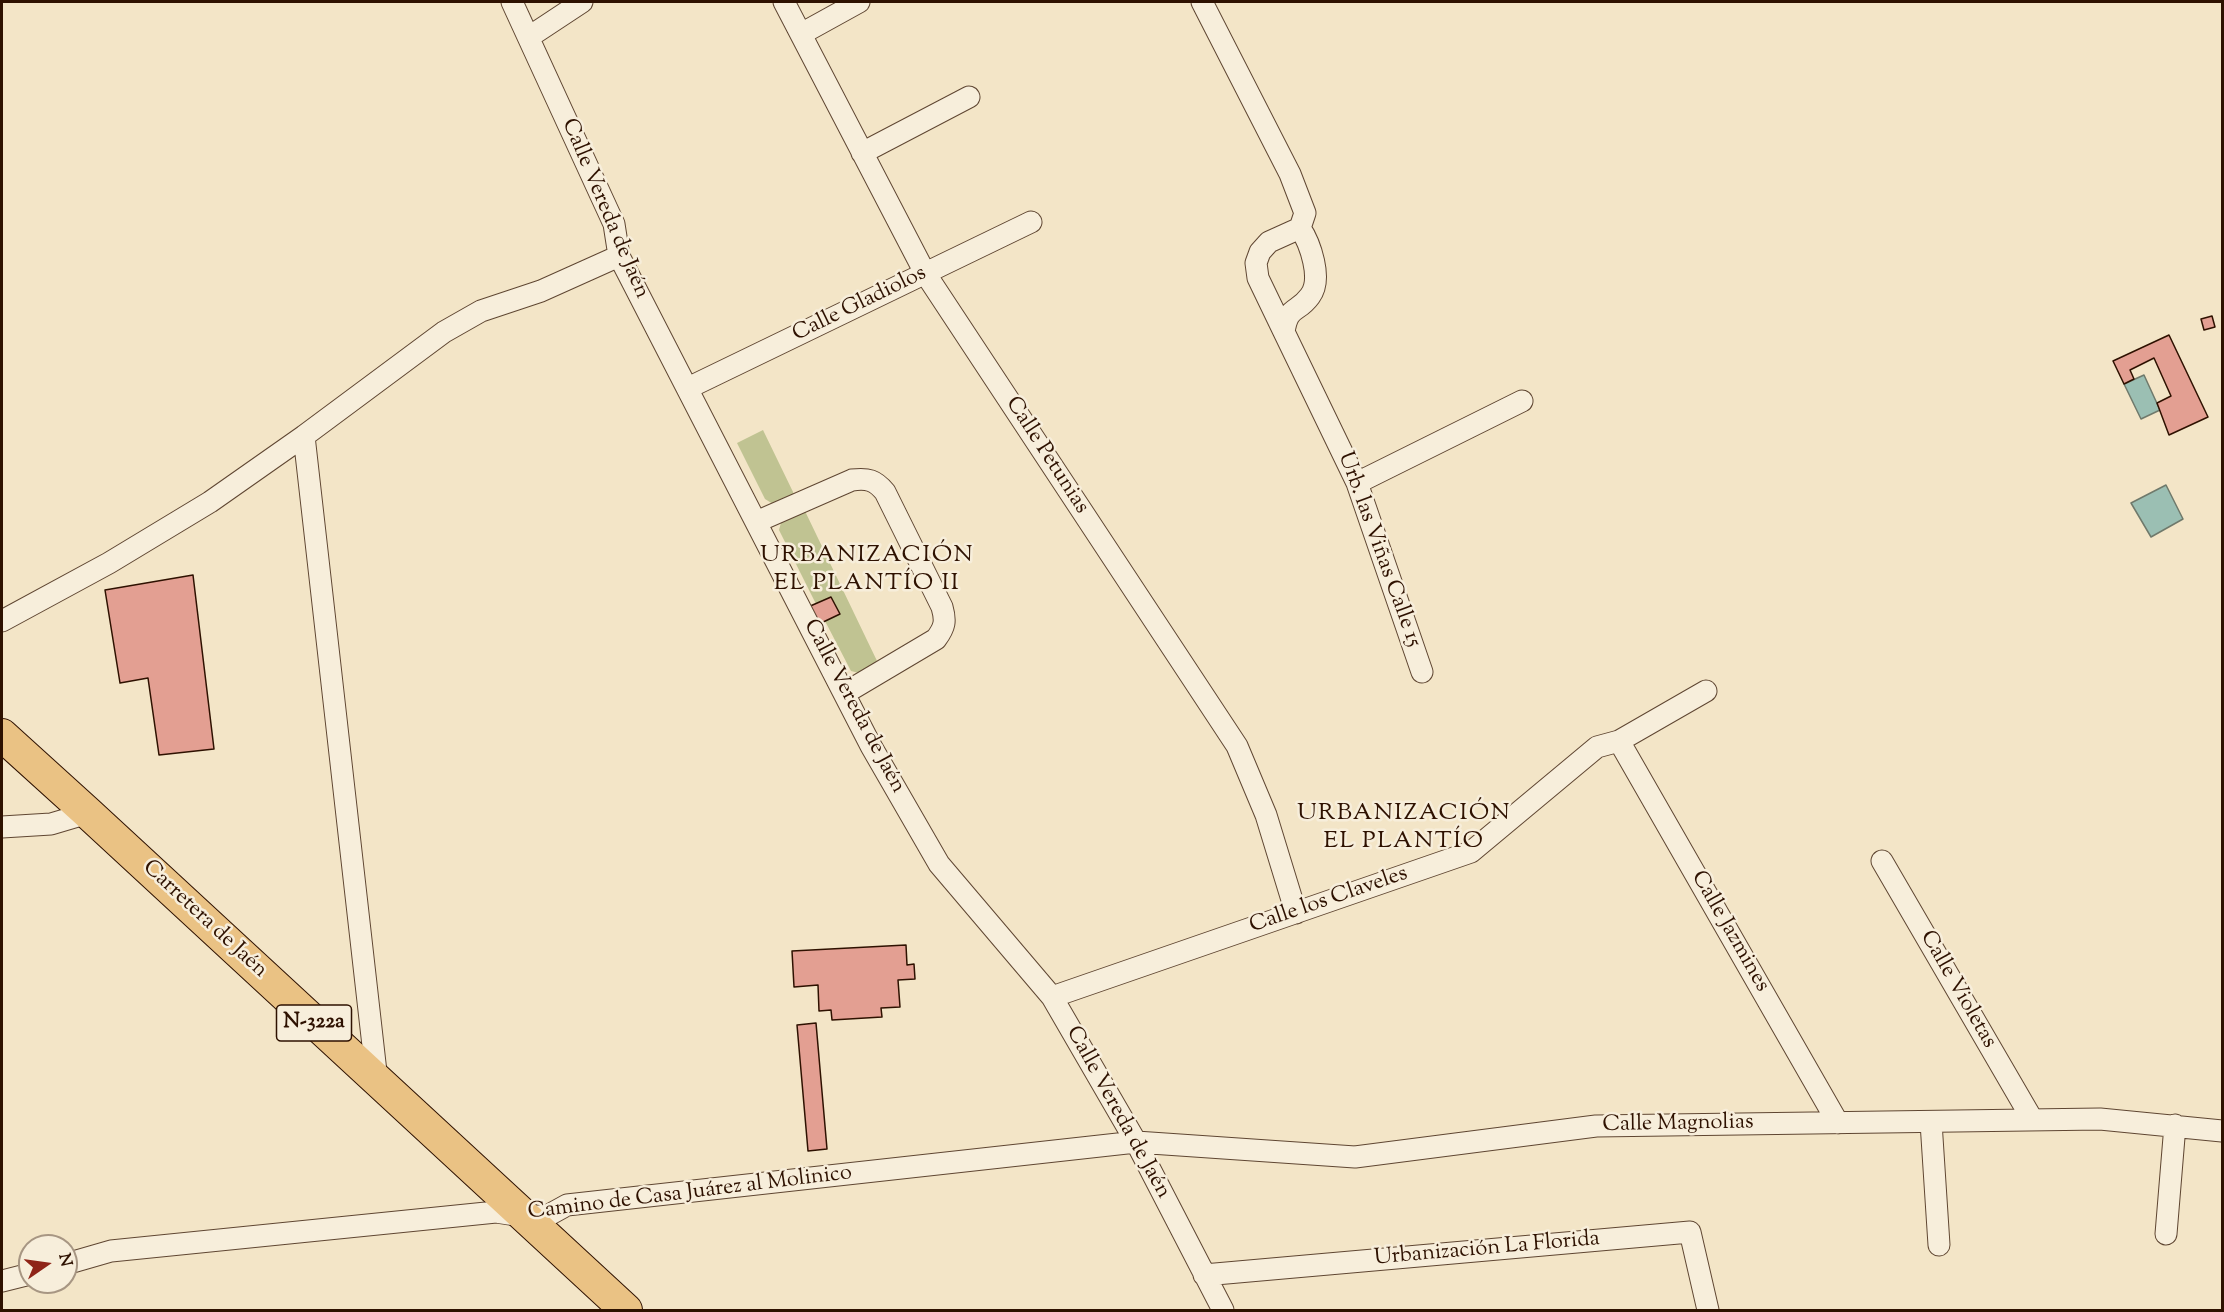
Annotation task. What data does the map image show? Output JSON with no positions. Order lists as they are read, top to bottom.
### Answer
{
  "streets": {
    "highway": ["Carretera de Jaén", "N-322a"],
    "street": [
      "Calle Vereda de Jaén",
      "Calle Gladiolos",
      "Calle Petunias",
      "Urb. las Viñas Calle 15",
      "Calle los Claveles",
      "Calle Jazmines",
      "Calle Violetas",
      "Calle Magnolias",
      "Camino de Casa Juárez al Molinico",
      "Urbanización La Florida"
    ]
  },
  "crossings": [
    ["Calle Vereda de Jaén", "Calle Gladiolos"],
    ["Calle Vereda de Jaén", "Calle los Claveles"],
    ["Calle Vereda de Jaén", "Calle Magnolias"],
    ["Calle Vereda de Jaén", "Camino de Casa Juárez al Molinico"],
    ["Calle Vereda de Jaén", "Urbanización La Florida"],
    ["Calle Gladiolos", "Calle Petunias"],
    ["Calle Petunias", "Calle los Claveles"],
    ["Calle los Claveles", "Calle Jazmines"],
    ["Carretera de Jaén", "Camino de Casa Juárez al Molinico"],
    ["Calle Jazmines", "Calle Magnolias"],
    ["Calle Violetas", "Calle Magnolias"],
    ["Calle Magnolias", "Camino de Casa Juárez al Molinico"]
  ],
  "districts": ["URBANIZACIÓN EL PLANTÍO II", "URBANIZACIÓN EL PLANTÍO"],
  "north": "right"
}
